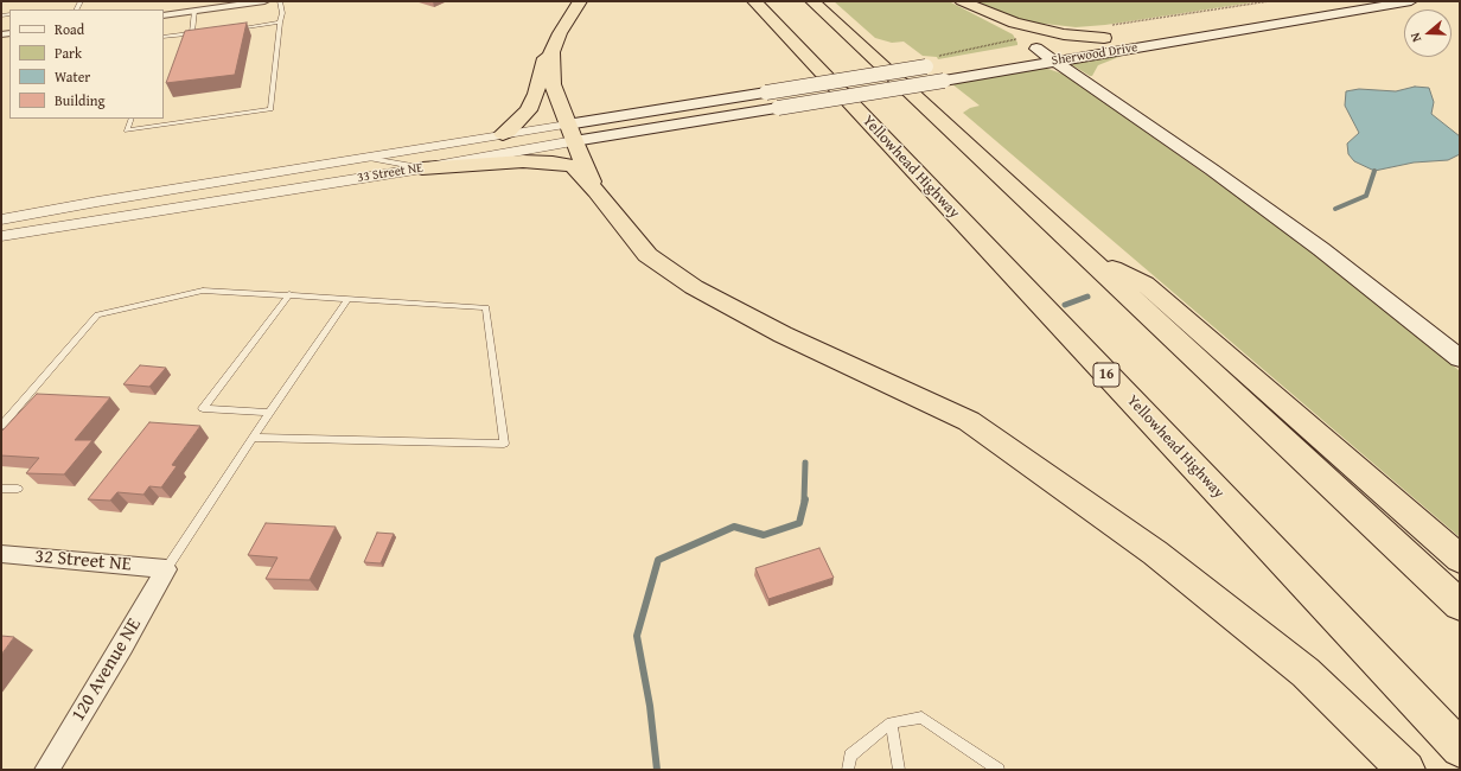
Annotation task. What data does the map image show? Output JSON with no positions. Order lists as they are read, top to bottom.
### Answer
{
  "streets": {
    "highway": ["Yellowhead Highway", "16"],
    "main road": ["Sherwood Drive", "33 Street NE"],
    "street": ["32 Street NE", "120 Avenue NE"]
  },
  "crossings": [
    ["Sherwood Drive", "33 Street NE"],
    ["32 Street NE", "120 Avenue NE"]
  ],
  "legend": [
    "Road",
    "Park",
    "Water",
    "Building"
  ],
  "north": "left"
}
